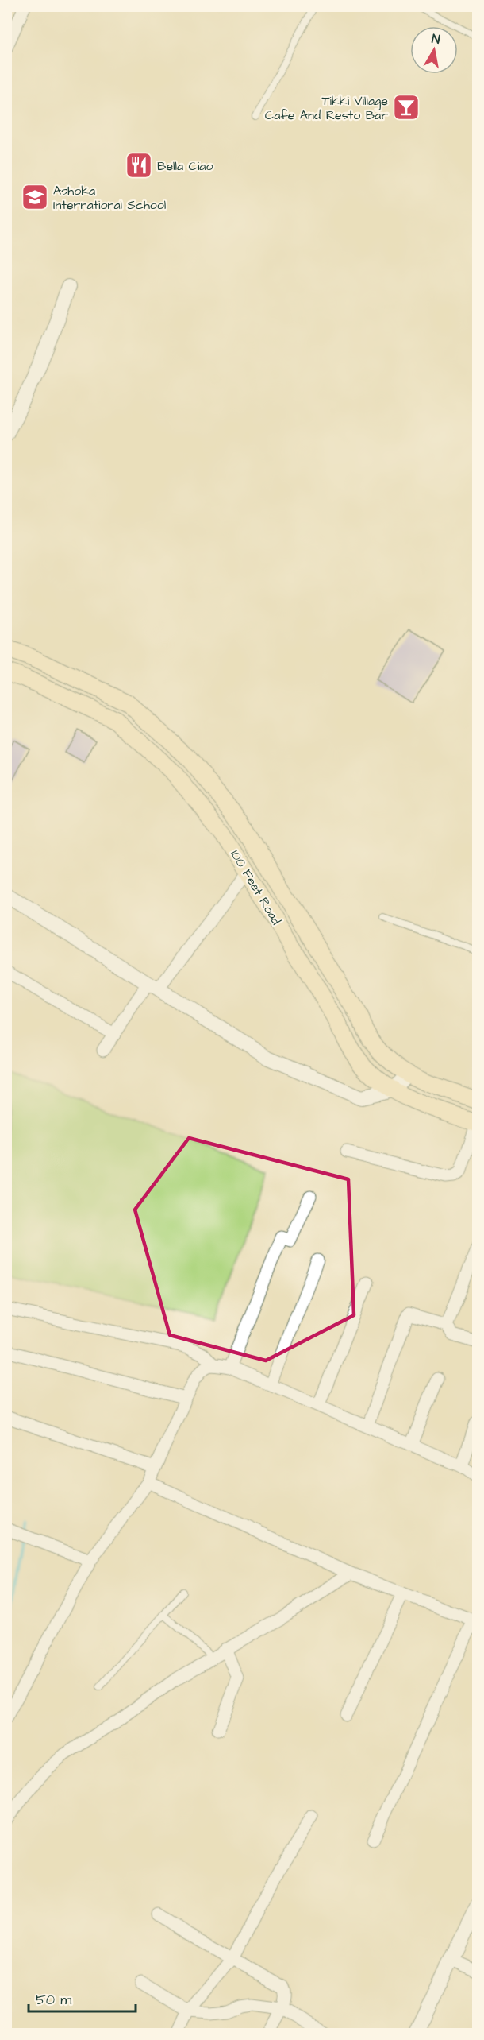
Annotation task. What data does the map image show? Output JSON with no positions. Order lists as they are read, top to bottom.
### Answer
{
  "streets": {
    "main road": ["100 Feet Road"]
  },
  "places": {
    "bar": ["Tikki Village Cafe And Resto Bar"],
    "restaurant": ["Bella Ciao"],
    "school or university": ["Ashoka International School"]
  },
  "scale_bar": "50 m",
  "north": "top"
}
